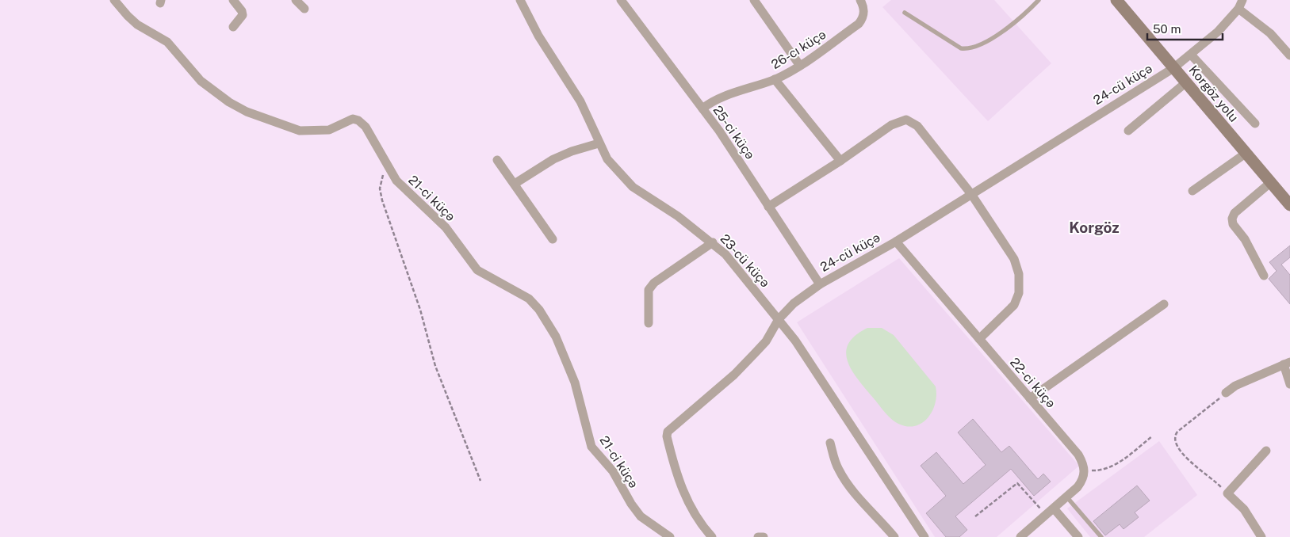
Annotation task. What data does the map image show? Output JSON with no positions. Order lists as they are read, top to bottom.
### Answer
{
  "streets": {
    "main road": ["Korgöz yolu"],
    "street": [
      "26-cı küçə",
      "24-cü küçə",
      "25-ci küçə",
      "21-ci küçə",
      "23-cü küçə",
      "22-ci küçə"
    ]
  },
  "crossings": [
    ["26-cı küçə", "25-ci küçə"],
    ["24-cü küçə", "Korgöz yolu"],
    ["24-cü küçə", "25-ci küçə"],
    ["24-cü küçə", "23-cü küçə"],
    ["24-cü küçə", "22-ci küçə"]
  ],
  "districts": ["Korgöz"],
  "scale_bar": "50 m"
}
